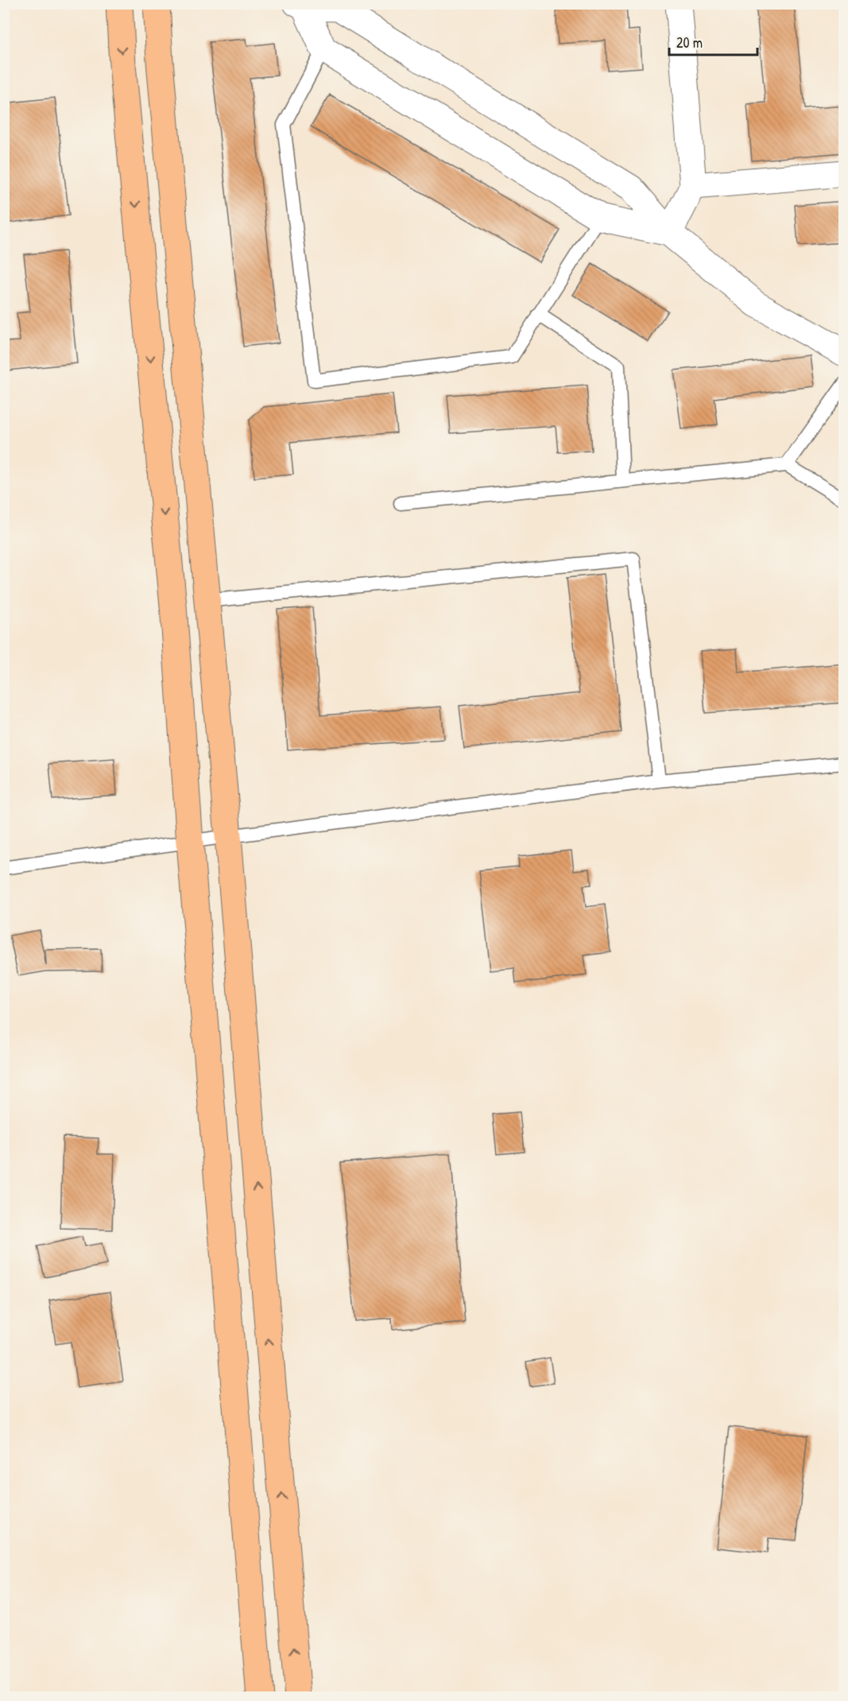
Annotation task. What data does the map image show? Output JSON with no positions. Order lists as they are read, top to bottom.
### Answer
{
  "scale_bar": "20 m"
}
